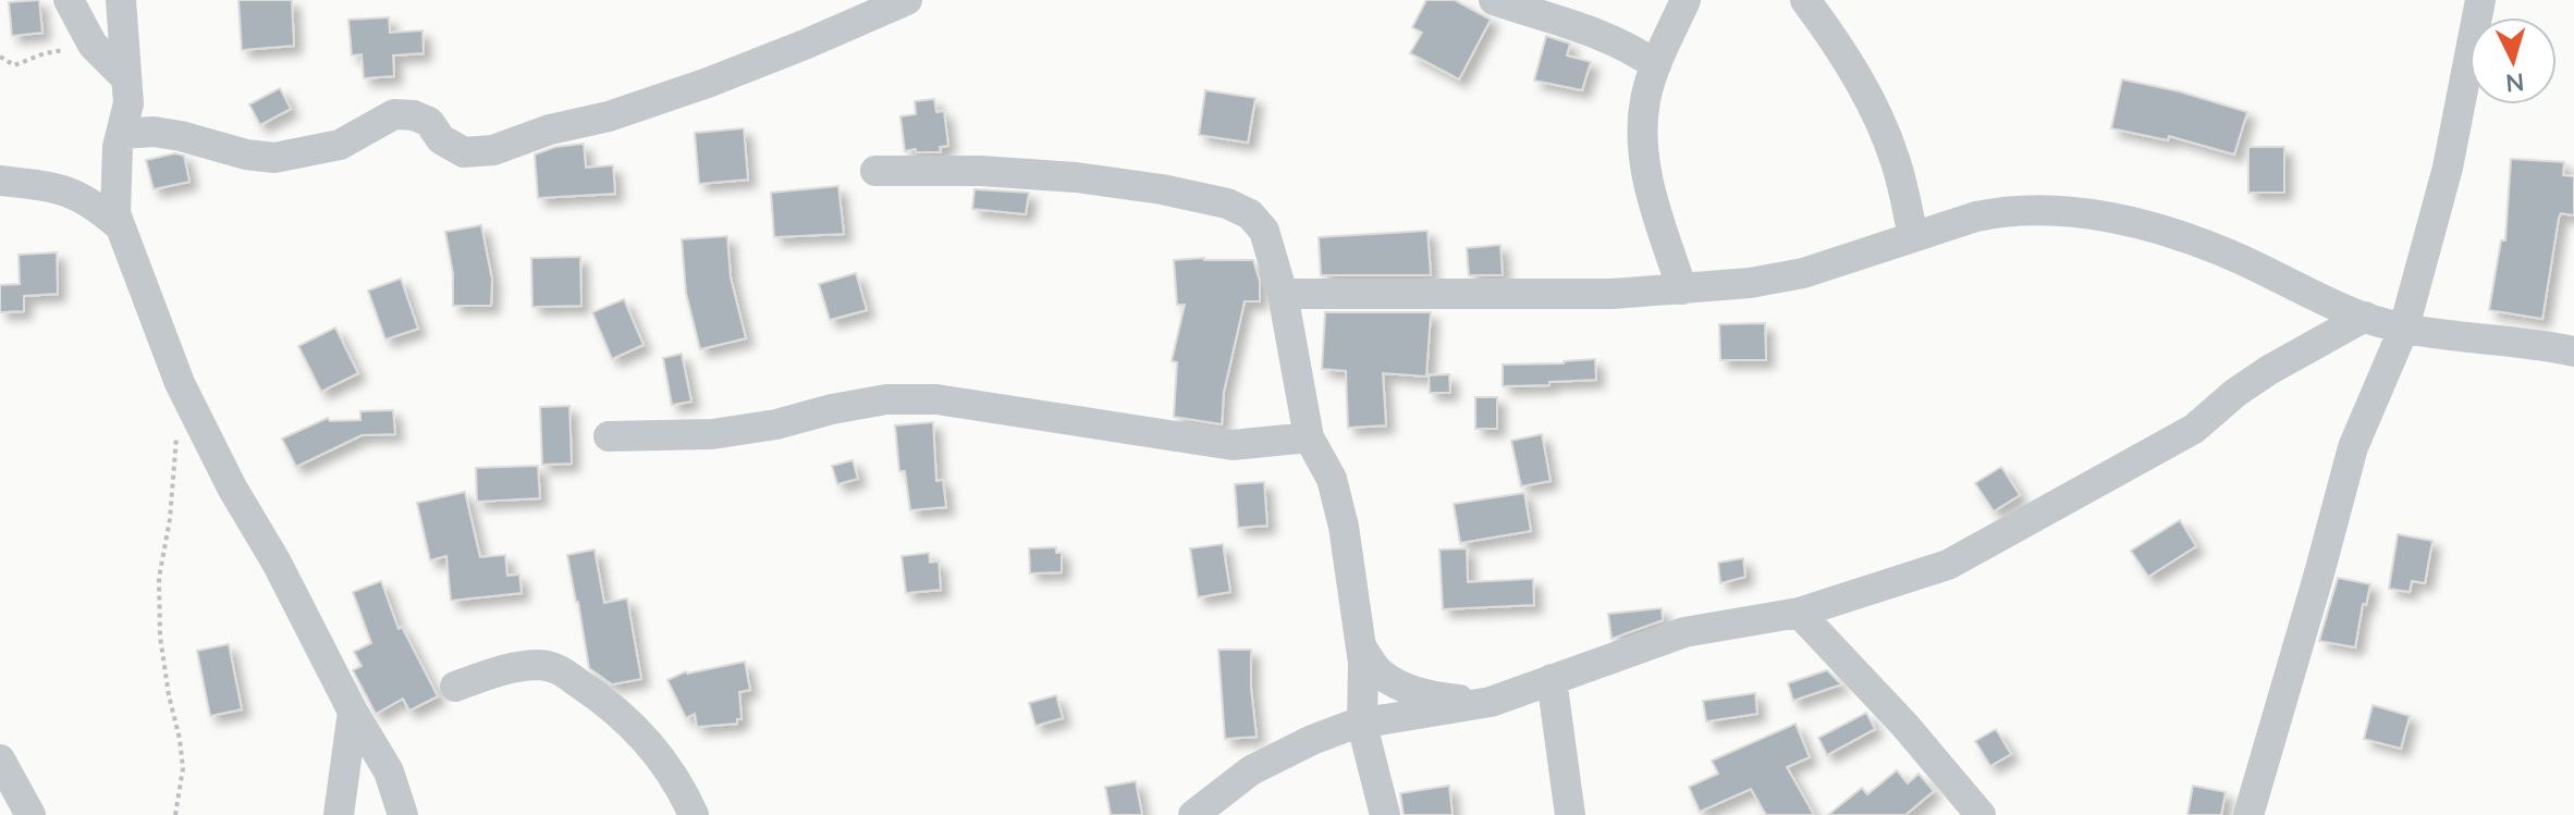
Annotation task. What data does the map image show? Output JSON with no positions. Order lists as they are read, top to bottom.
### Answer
{
  "north": "bottom"
}
